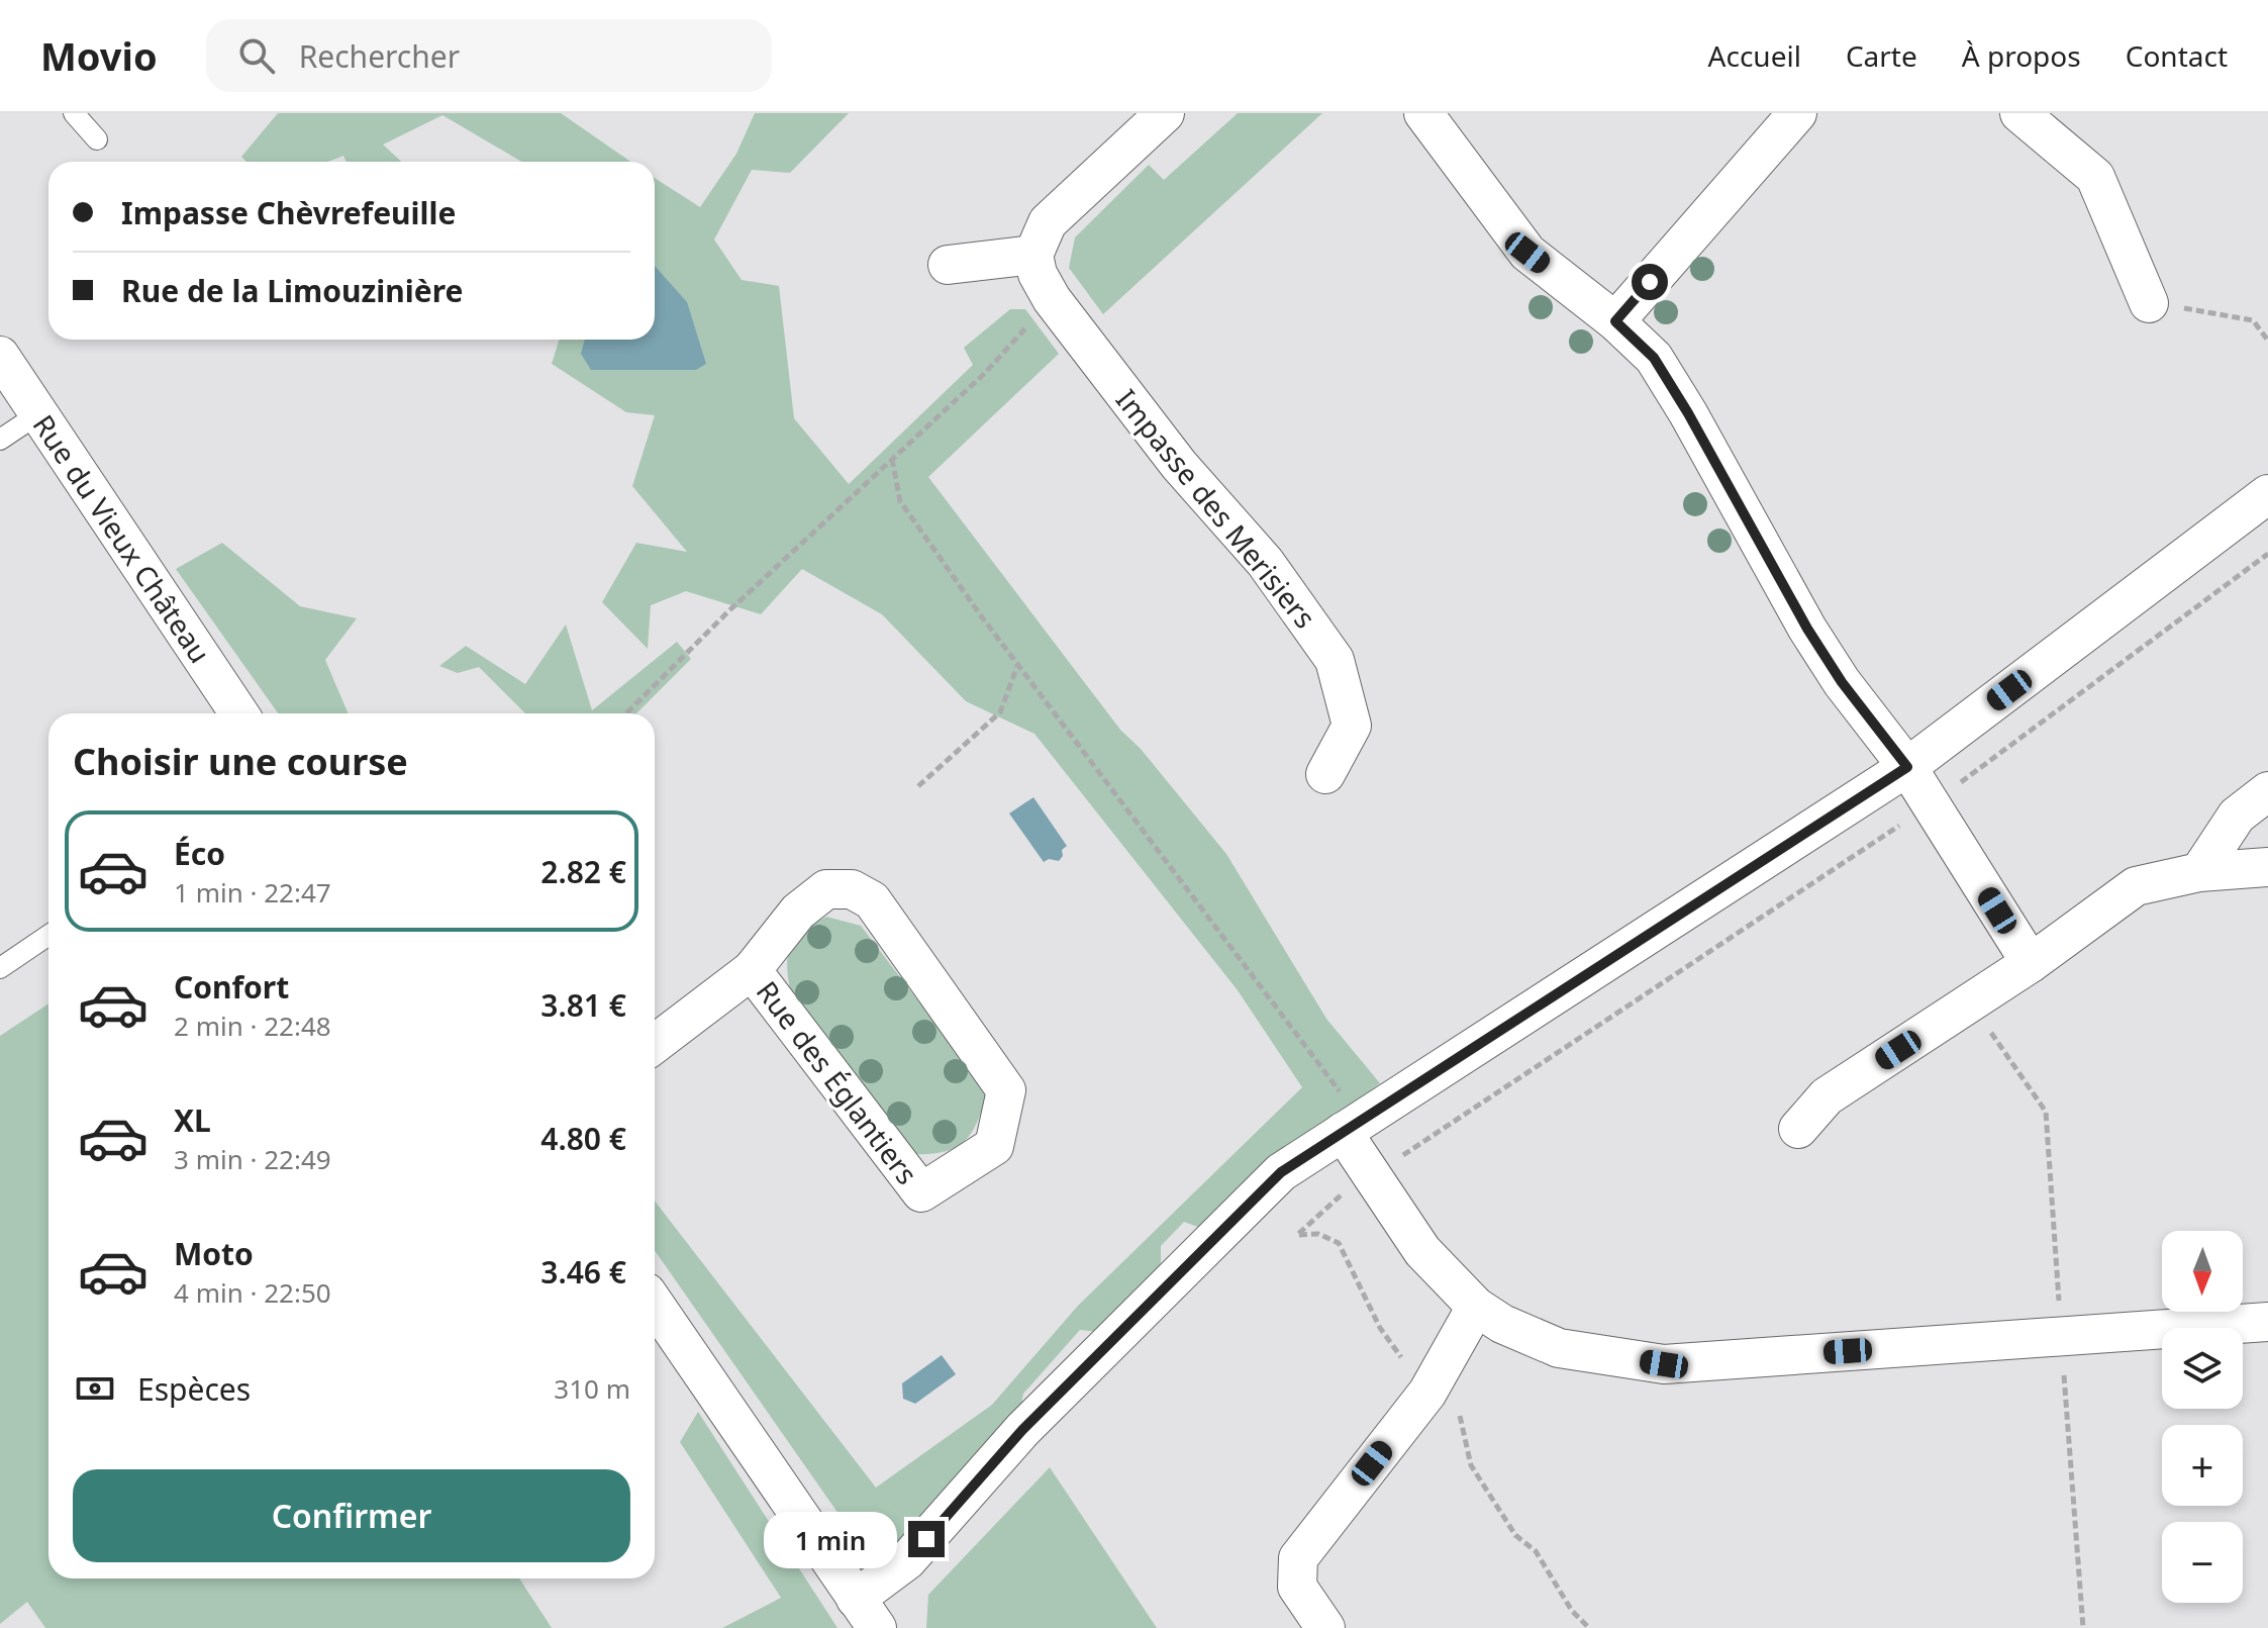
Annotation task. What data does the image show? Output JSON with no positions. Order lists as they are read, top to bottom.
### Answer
{
  "streets": {
    "street": ["Impasse des Merisiers", "Rue du Vieux Château", "Rue des Églantiers"]
  },
  "north": "bottom",
  "page": {
    "header": "Movio",
    "search": "Rechercher",
    "nav": [
      "Accueil",
      "Carte",
      "À propos",
      "Contact"
    ],
    "banner": ["Impasse Chèvrefeuille", "Rue de la Limouzinière"],
    "heading": "Choisir une course",
    "list": [
      {
        "name": "Éco",
        "note": "1 min · 22:47",
        "value": "2.82 €"
      },
      {
        "name": "Confort",
        "note": "2 min · 22:48",
        "value": "3.81 €"
      },
      {
        "name": "XL",
        "note": "3 min · 22:49",
        "value": "4.80 €"
      },
      {
        "name": "Moto",
        "note": "4 min · 22:50",
        "value": "3.46 €"
      }
    ],
    "map_buttons": ["+", "−"],
    "pay": ["Espèces", "310 m"],
    "buttons": "Confirmer",
    "bubble": "1 min"
  }
}
